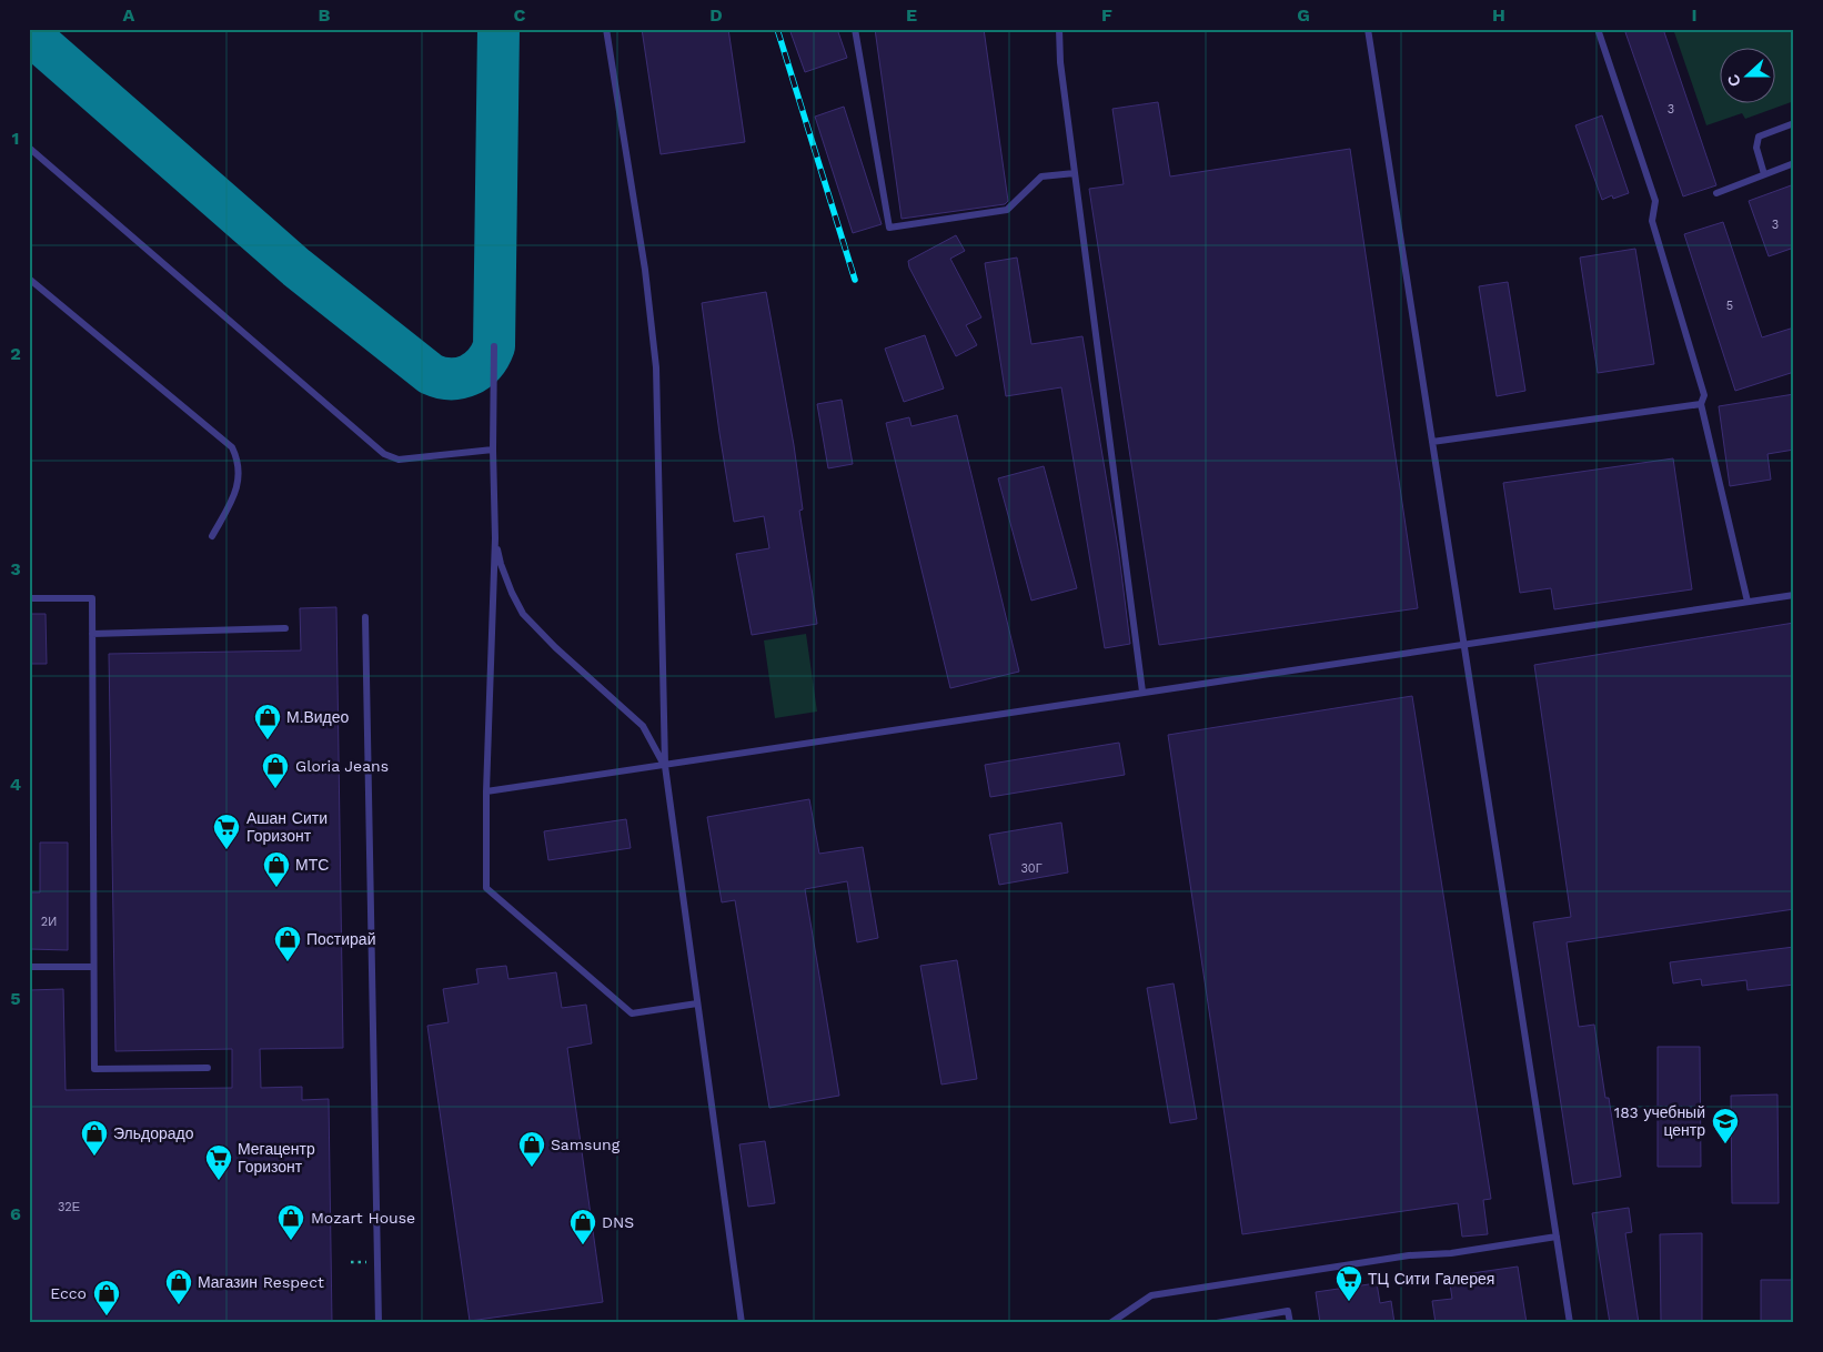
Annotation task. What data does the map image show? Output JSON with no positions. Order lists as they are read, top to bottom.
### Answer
{
  "places": {
    "shop": [
      "М.Видео",
      "Gloria Jeans",
      "МТС",
      "Постирай",
      "Эльдорадо",
      "Samsung",
      "Mozart House",
      "DNS",
      "Магазин Respect",
      "Ecco"
    ],
    "supermarket": ["Ашан Сити Горизонт", "Мегацентр Горизонт", "ТЦ Сити Галерея"],
    "school or university": ["183 учебный центр"]
  },
  "house_numbers": [
    "3",
    "3",
    "5",
    "30Г",
    "2И",
    "32Е"
  ],
  "north": "left",
  "grid": {
    "columns": [
      "A",
      "B",
      "C",
      "D",
      "E",
      "F",
      "G",
      "H",
      "I"
    ],
    "rows": [
      "1",
      "2",
      "3",
      "4",
      "5",
      "6"
    ]
  }
}
